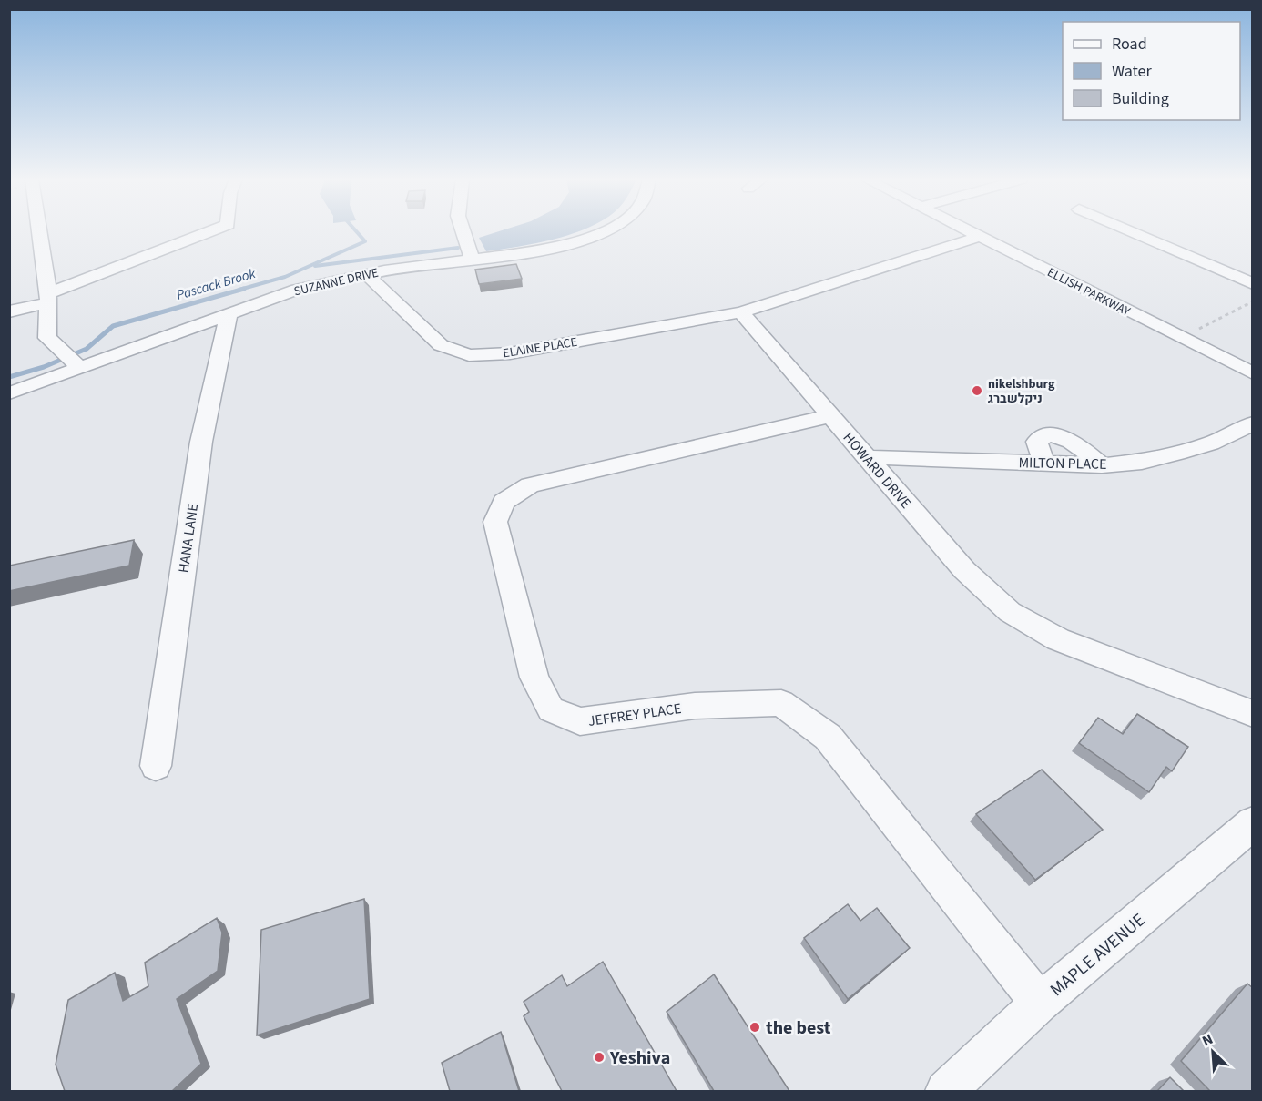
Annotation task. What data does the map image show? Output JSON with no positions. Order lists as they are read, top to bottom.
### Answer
{
  "streets": {
    "street": [
      "SUZANNE DRIVE",
      "ELLISH PARKWAY",
      "ELAINE PLACE",
      "MILTON PLACE",
      "HOWARD DRIVE",
      "HANA LANE",
      "JEFFREY PLACE",
      "MAPLE AVENUE"
    ]
  },
  "crossings": [
    ["SUZANNE DRIVE", "ELAINE PLACE"],
    ["SUZANNE DRIVE", "HANA LANE"],
    ["ELAINE PLACE", "HOWARD DRIVE"],
    ["MILTON PLACE", "HOWARD DRIVE"],
    ["HOWARD DRIVE", "JEFFREY PLACE"],
    ["JEFFREY PLACE", "MAPLE AVENUE"]
  ],
  "water": ["Pascack Brook"],
  "places": ["nikelshburg ניקלשברג", "the best", "Yeshiva"],
  "legend": ["Road", "Water", "Building"],
  "north": "top left"
}
